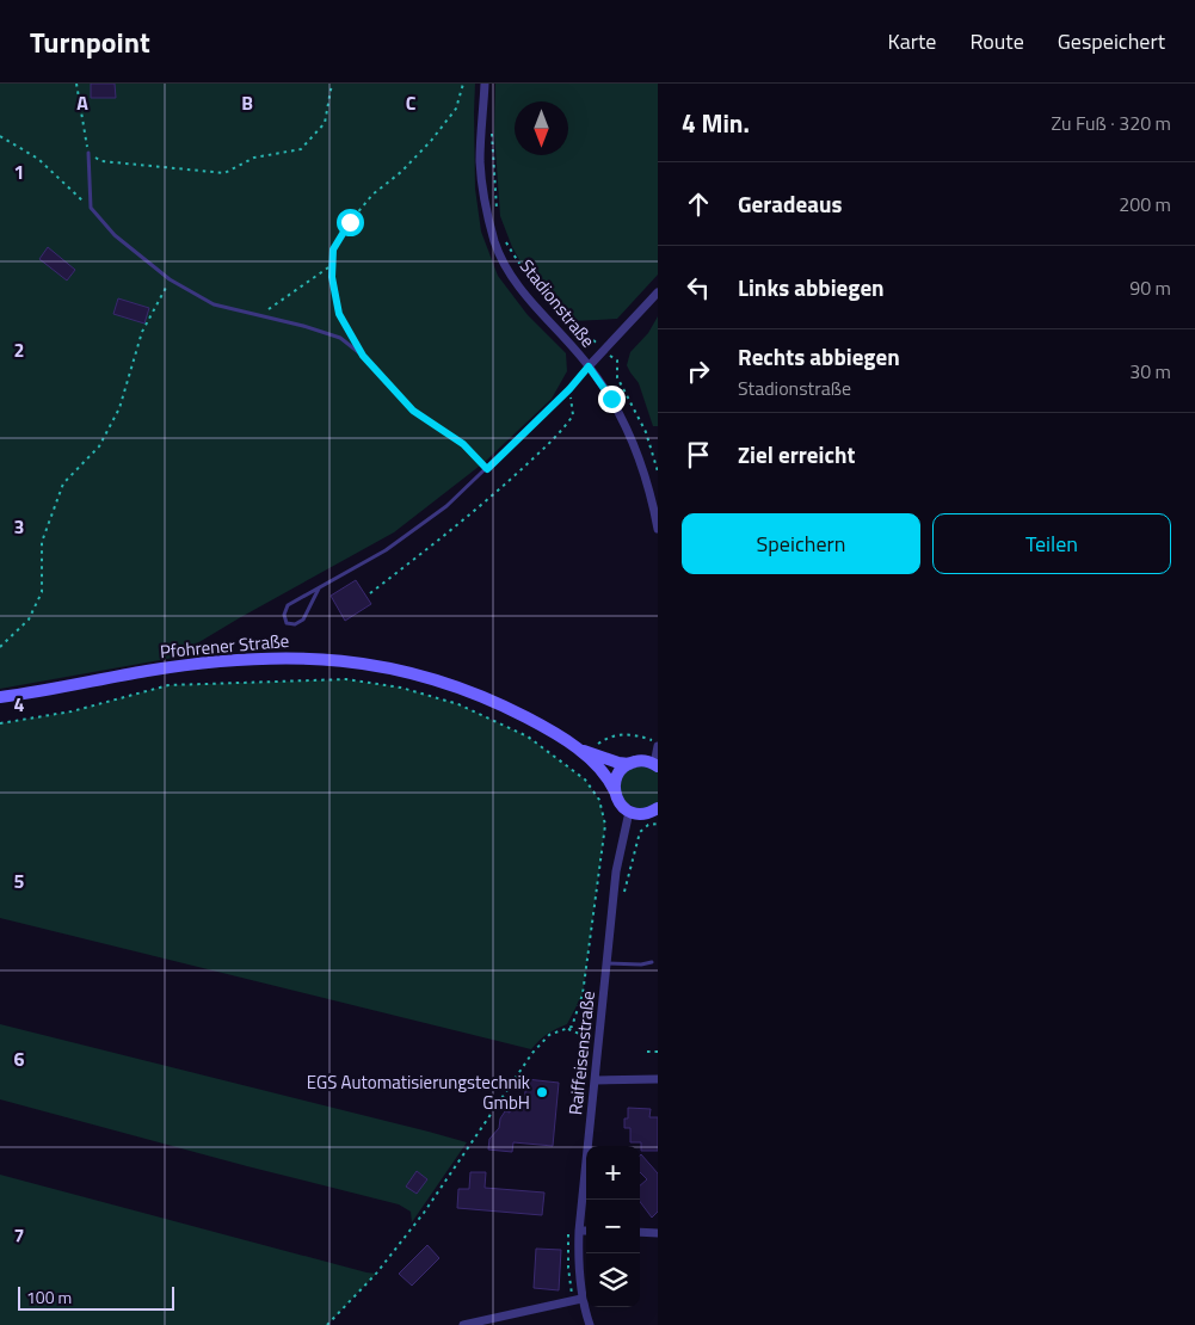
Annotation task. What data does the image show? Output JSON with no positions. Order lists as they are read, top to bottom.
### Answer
{
  "streets": {
    "main road": ["Pfohrener Straße"],
    "street": ["Stadionstraße", "Raiffeisenstraße"]
  },
  "crossings": [
    ["Pfohrener Straße", "Raiffeisenstraße"]
  ],
  "places": ["EGS Automatisierungstechnik GmbH"],
  "scale_bar": "100 m",
  "north": "bottom",
  "page": {
    "header": "Turnpoint",
    "nav": ["Karte", "Route", "Gespeichert"],
    "heading": ["4 Min.", "Zu Fuß · 320 m"],
    "list": [
      ["Geradeaus", "200 m"],
      ["Links abbiegen", "90 m"],
      ["Rechts abbiegen", "Stadionstraße", "30 m"],
      "Ziel erreicht"
    ],
    "buttons": ["Speichern", "Teilen"],
    "map_buttons": ["+", "−"],
    "scale": "100 m"
  },
  "grid": {
    "columns": ["A", "B", "C"],
    "rows": [
      "1",
      "2",
      "3",
      "4",
      "5",
      "6",
      "7"
    ]
  }
}
